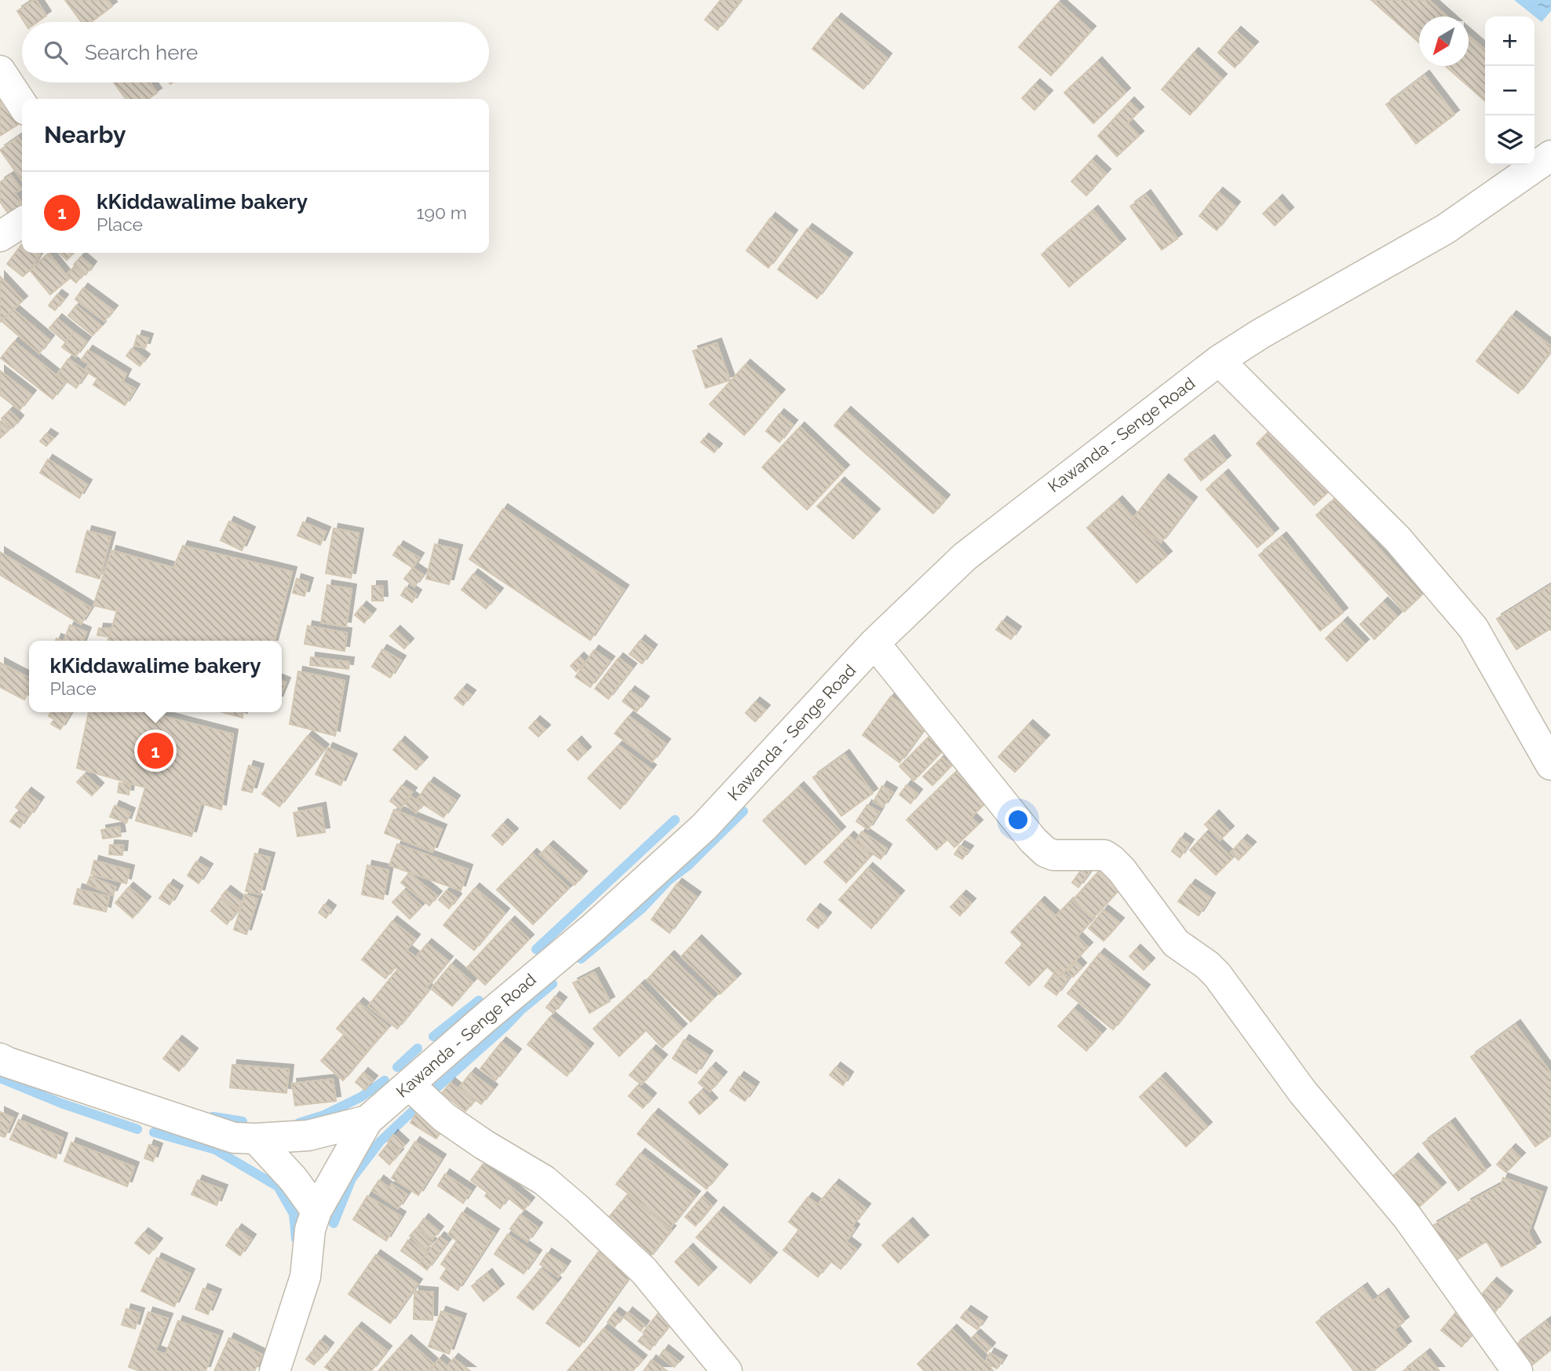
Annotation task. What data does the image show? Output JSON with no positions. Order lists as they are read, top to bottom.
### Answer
{
  "streets": {
    "street": ["Kawanda - Senge Road"]
  },
  "north": "bottom left",
  "page": {
    "map_buttons": ["+", "−"],
    "search": "Search here",
    "heading": "Nearby",
    "list": [
      {
        "mark": "1",
        "name": "kKiddawalime bakery",
        "note": "Place",
        "value": "190 m"
      }
    ],
    "popup": ["kKiddawalime bakery", "Place"],
    "pins": "1"
  }
}
